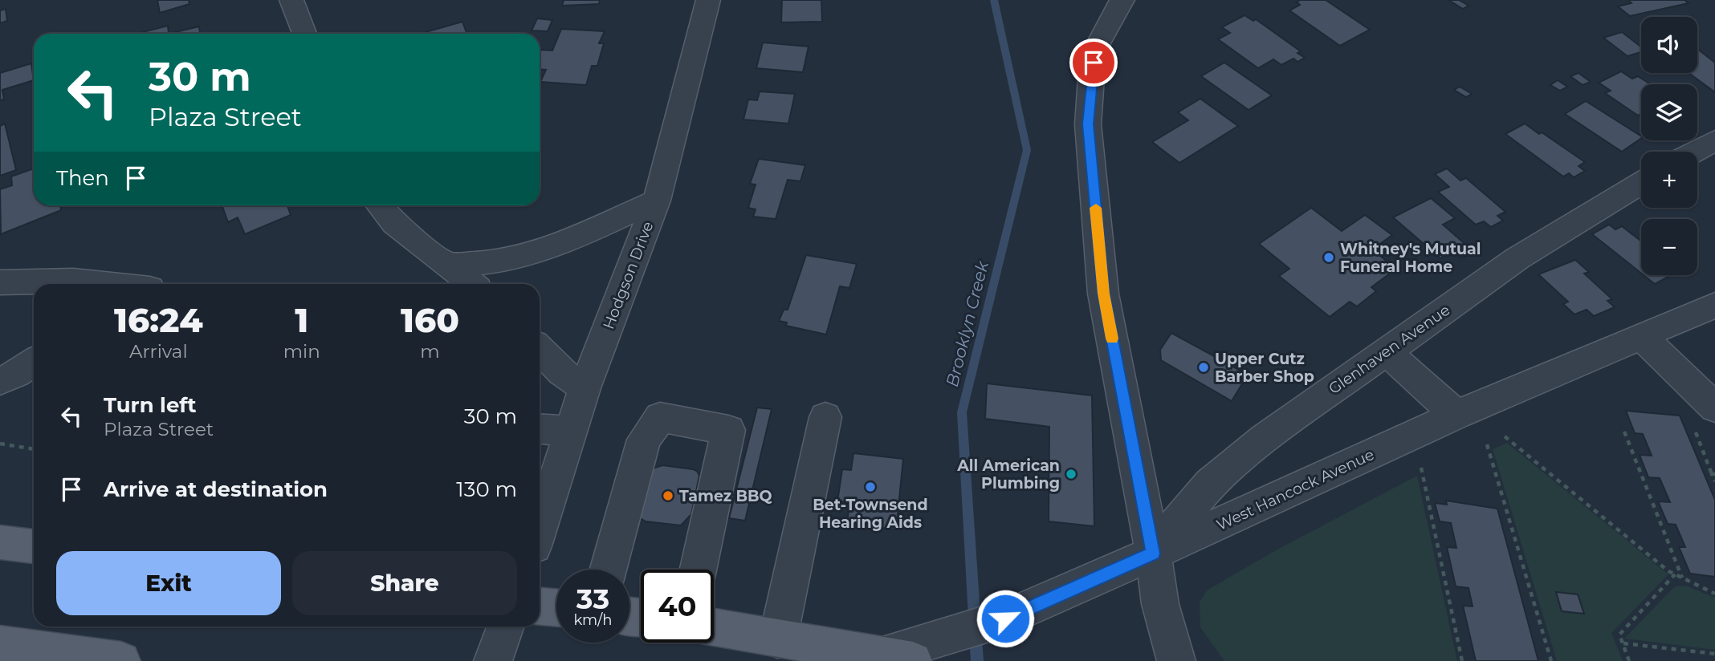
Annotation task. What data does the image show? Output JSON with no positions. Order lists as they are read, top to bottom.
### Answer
{
  "streets": {
    "street": ["Hodgson Drive", "Glenhaven Avenue", "West Hancock Avenue"]
  },
  "crossings": [
    ["Glenhaven Avenue", "West Hancock Avenue"]
  ],
  "water": ["Brooklyn Creek"],
  "places": [
    "Whitney's Mutual Funeral Home",
    "Upper Cutz Barber Shop",
    "All American Plumbing",
    "Bet-Townsend Hearing Aids",
    "Tamez BBQ"
  ],
  "page": {
    "map_buttons": ["+", "−"],
    "turn": ["30 m", "Plaza Street"],
    "then": "Then",
    "eta": [
      "16:24",
      "Arrival",
      "1",
      "min",
      "160",
      "m"
    ],
    "list": [
      {
        "name": "Turn left",
        "note": "Plaza Street",
        "value": "30 m"
      },
      {
        "name": "Arrive at destination",
        "value": "130 m"
      }
    ],
    "buttons": ["Exit", "Share"],
    "speed": "33 km/h",
    "limit": "40"
  }
}
